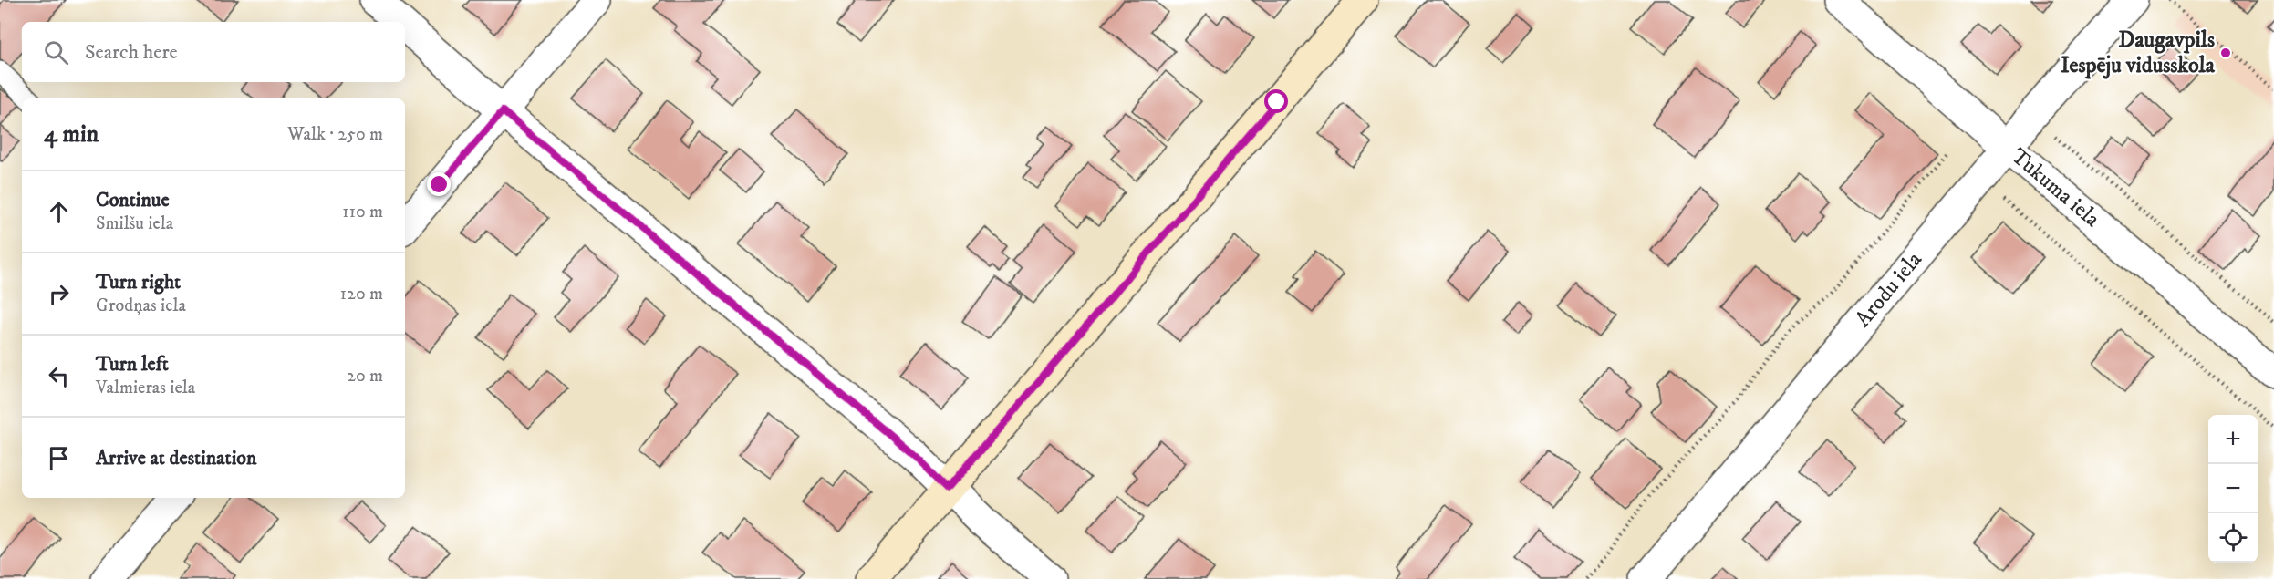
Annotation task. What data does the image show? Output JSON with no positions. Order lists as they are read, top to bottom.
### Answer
{
  "streets": {
    "street": ["Tukuma iela", "Arodu iela"]
  },
  "crossings": [
    ["Tukuma iela", "Arodu iela"]
  ],
  "places": ["Daugavpils Iespēju vidusskola"],
  "page": {
    "search": "Search here",
    "heading": ["4 min", "Walk · 250 m"],
    "list": [
      ["Continue", "Smilšu iela", "110 m"],
      ["Turn right", "Grodņas iela", "120 m"],
      ["Turn left", "Valmieras iela", "20 m"],
      "Arrive at destination"
    ],
    "map_buttons": ["+", "−"]
  }
}
